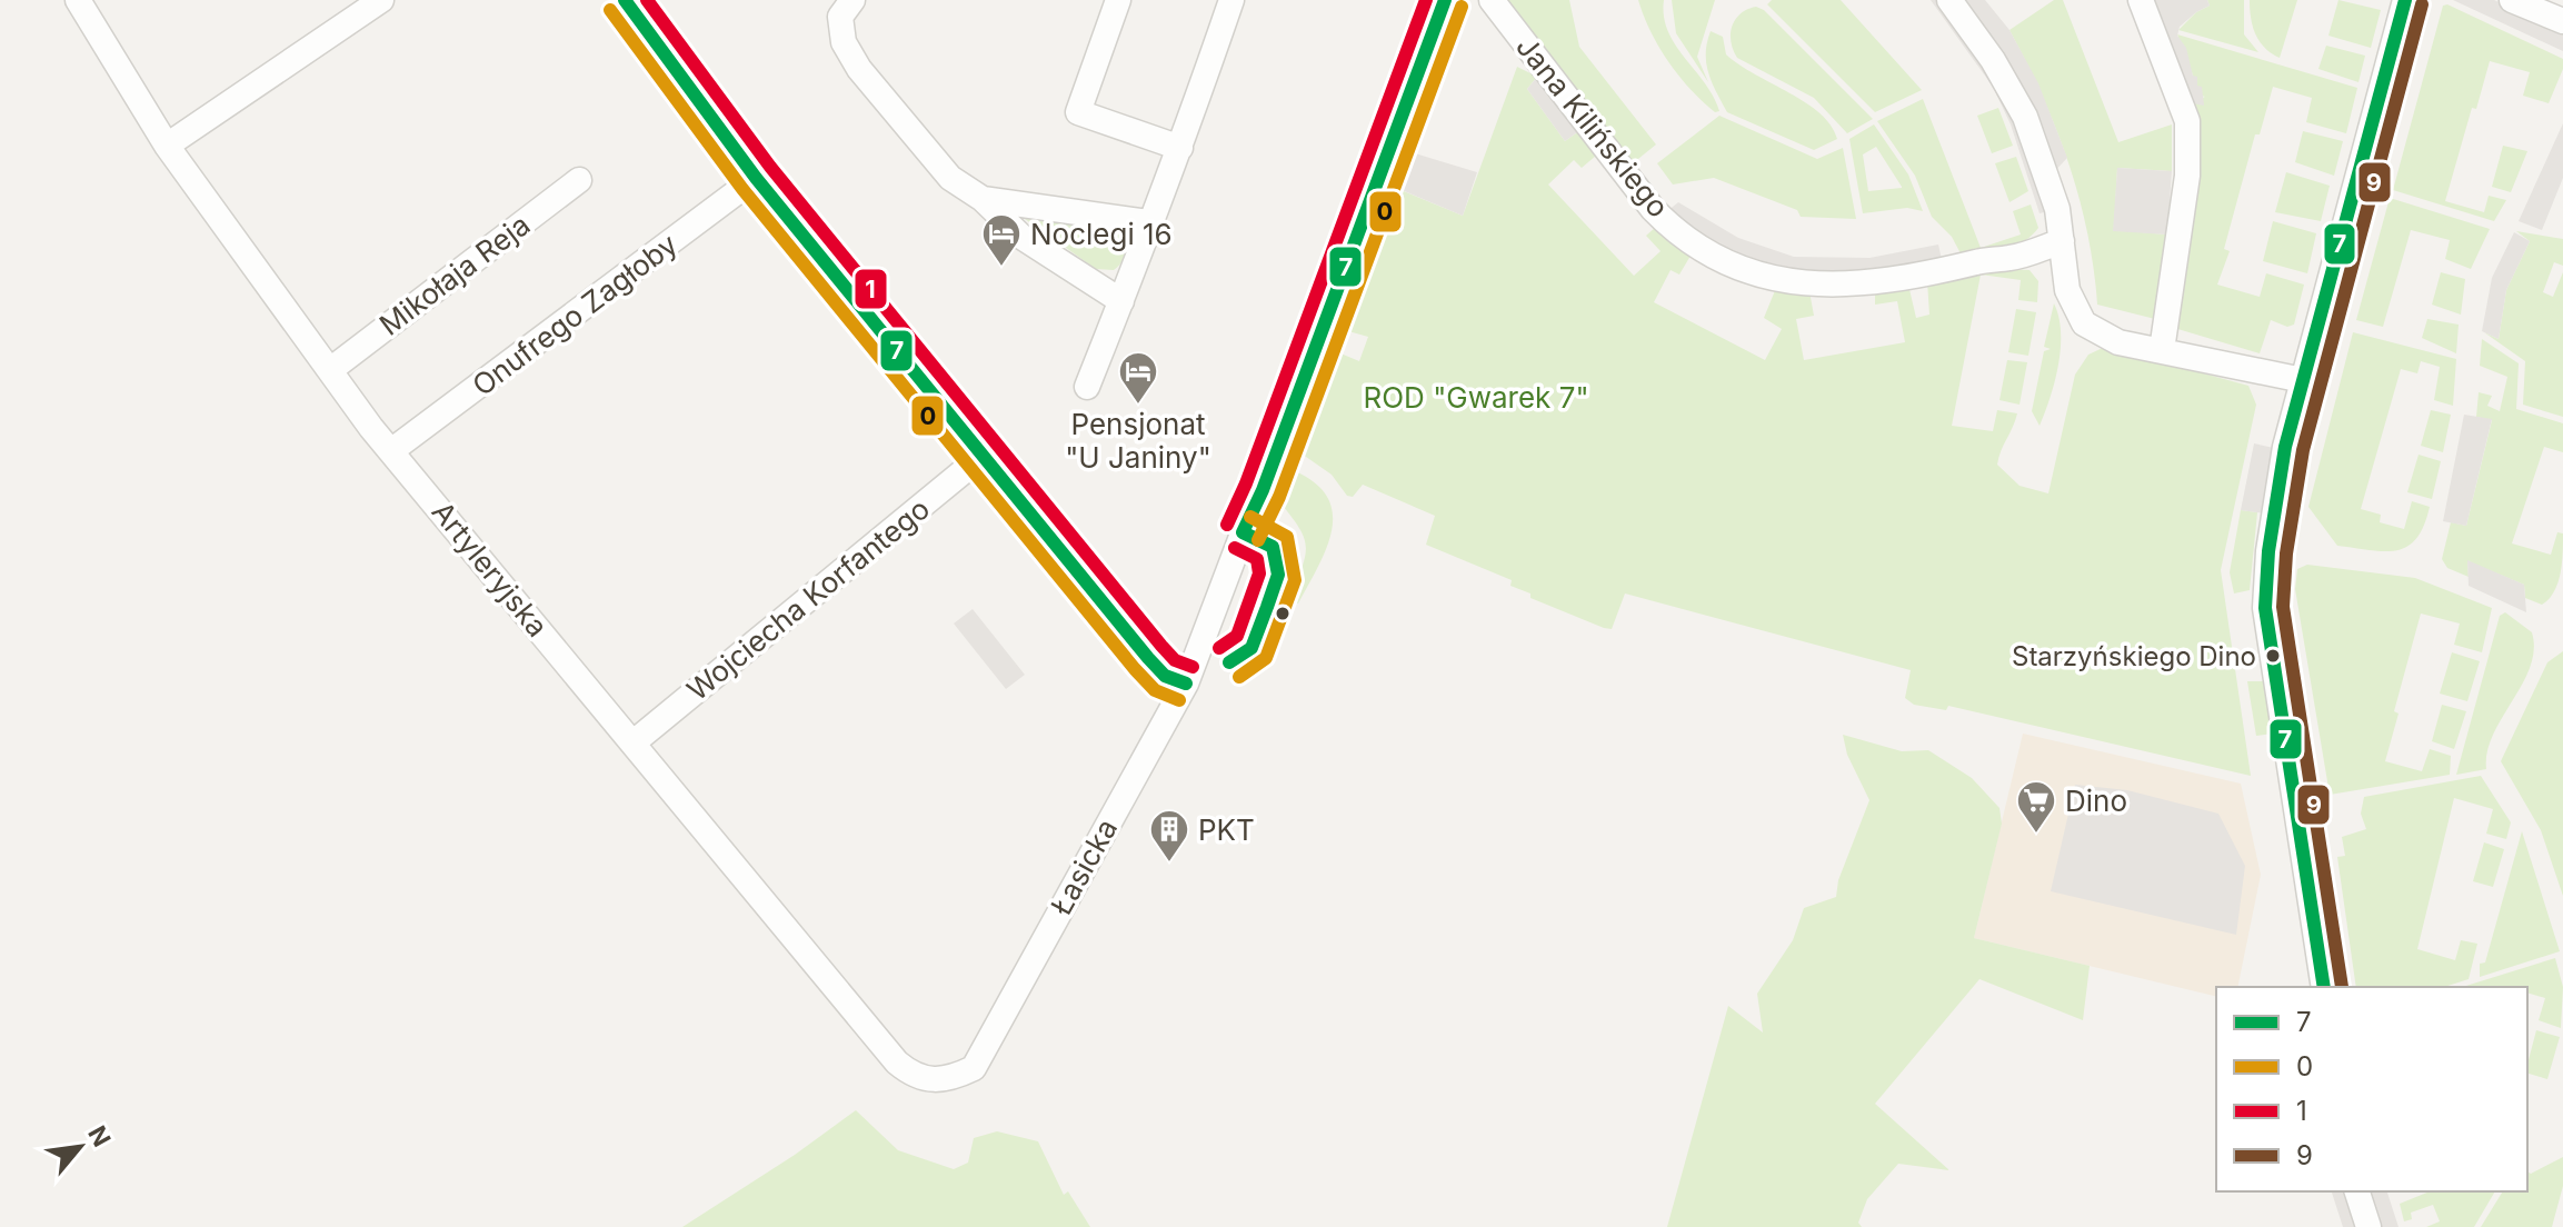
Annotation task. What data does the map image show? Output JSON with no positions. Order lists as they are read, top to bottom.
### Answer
{
  "streets": {
    "street": [
      "Jana Kilińskiego",
      "Mikołaja Reja",
      "Onufrego Zagłoby",
      "Artyleryjska",
      "Wojciecha Korfantego",
      "Łasicka"
    ]
  },
  "crossings": [
    ["Mikołaja Reja", "Artyleryjska"],
    ["Onufrego Zagłoby", "Artyleryjska"],
    ["Artyleryjska", "Wojciecha Korfantego"],
    ["Artyleryjska", "Łasicka"]
  ],
  "parks": ["ROD \"Gwarek 7\""],
  "places": {
    "hotel": ["Noclegi 16", "Pensjonat \"U Janiny\""],
    "other": ["Starzyńskiego Dino"],
    "supermarket": ["Dino"],
    "building": ["PKT"]
  },
  "lines": [
    "transit line 7",
    "transit line 1",
    "transit line 9",
    "transit line 0"
  ],
  "legend": [
    "7",
    "0",
    "1",
    "9"
  ],
  "north": "top right"
}
